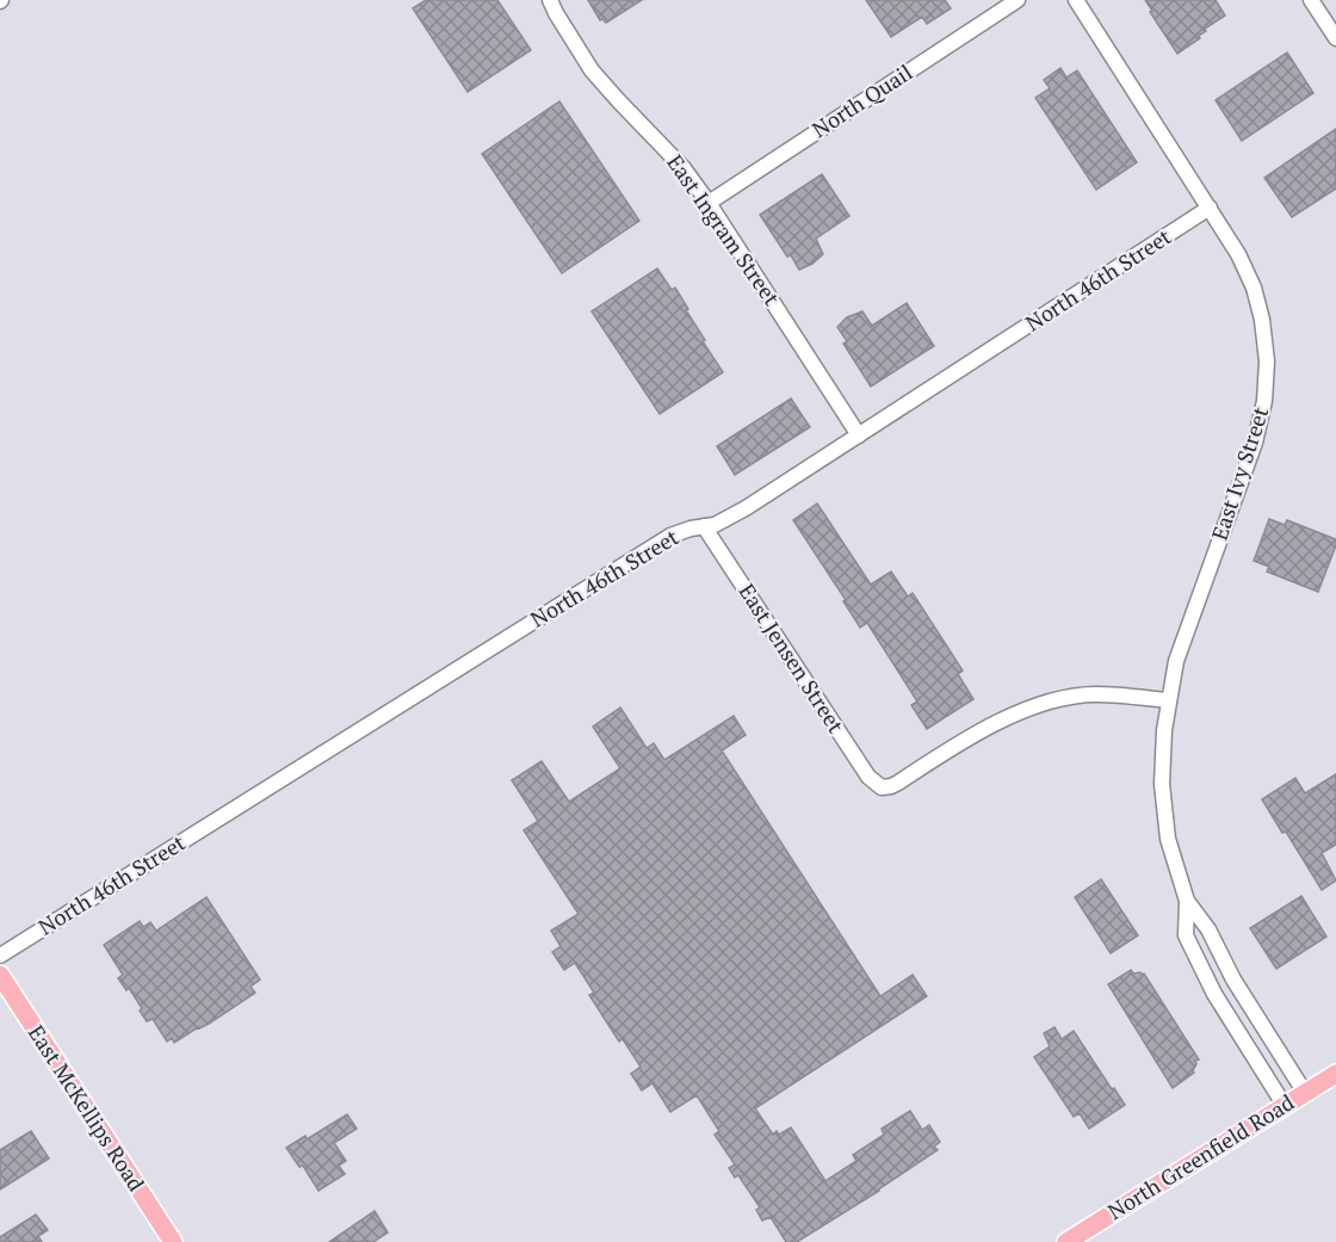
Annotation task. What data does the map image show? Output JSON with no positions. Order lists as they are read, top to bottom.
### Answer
{
  "streets": {
    "main road": ["East McKellips Road", "North Greenfield Road"],
    "street": [
      "North Quail",
      "East Ingram Street",
      "North 46th Street",
      "East Ivy Street",
      "East Jensen Street"
    ]
  },
  "crossings": [
    ["North Quail", "East Ingram Street"],
    ["East Ingram Street", "North 46th Street"],
    ["North 46th Street", "East Ivy Street"],
    ["North 46th Street", "East Jensen Street"],
    ["East Ivy Street", "East Jensen Street"],
    ["East Ivy Street", "North Greenfield Road"]
  ]
}
